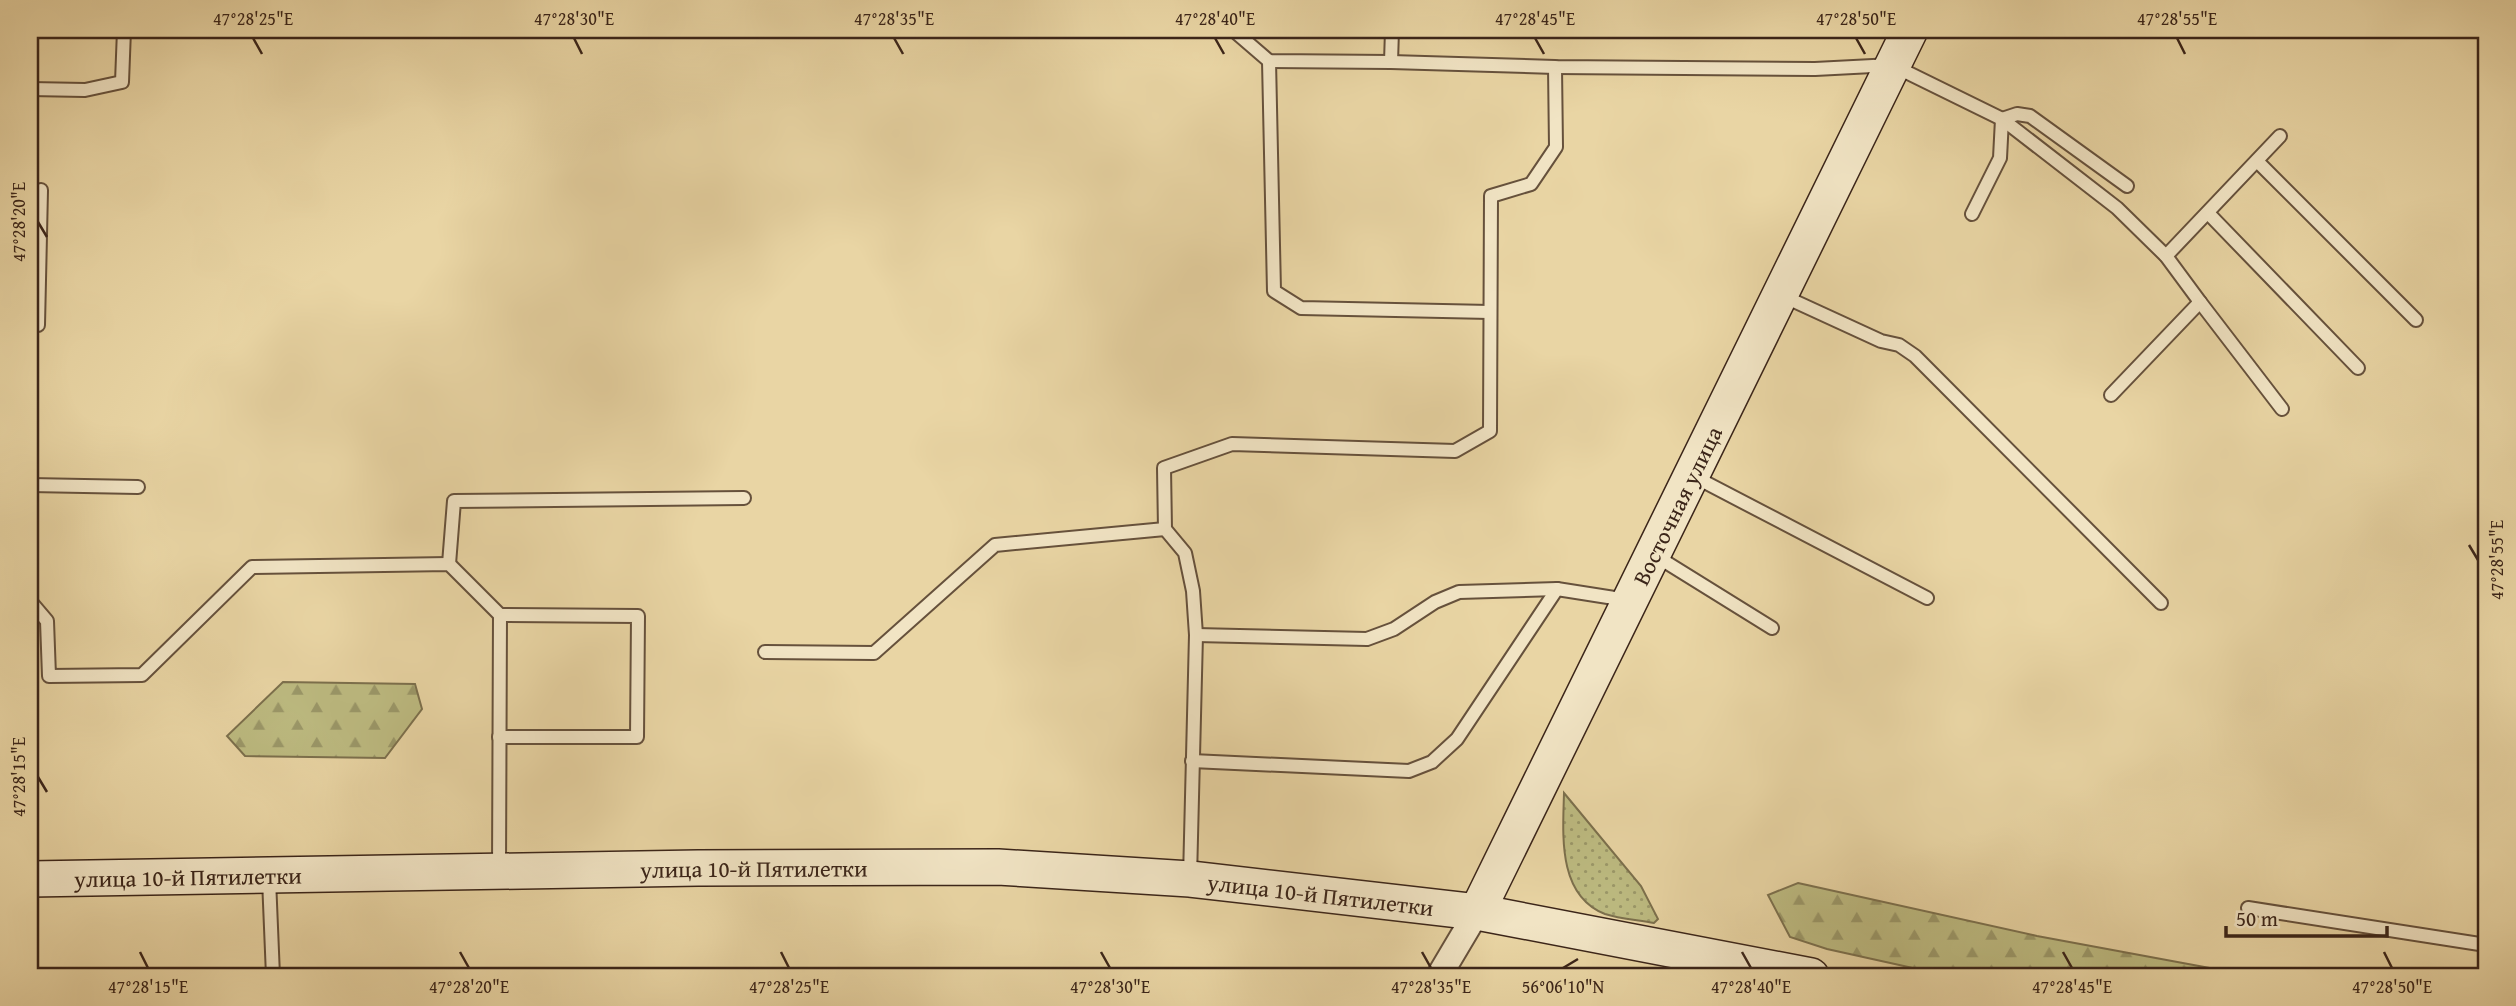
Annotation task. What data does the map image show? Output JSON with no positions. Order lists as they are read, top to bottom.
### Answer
{
  "streets": {
    "main road": ["Восточная улица", "улица 10-й Пятилетки"]
  },
  "crossings": [
    ["Восточная улица", "улица 10-й Пятилетки"]
  ],
  "scale_bar": "50 m",
  "coordinates": [
    "47°28'25\"E",
    "47°28'30\"E",
    "47°28'35\"E",
    "47°28'40\"E",
    "47°28'45\"E",
    "47°28'50\"E",
    "47°28'55\"E",
    "47°28'20\"E",
    "47°28'15\"E",
    "56°06'10\"N"
  ]
}
